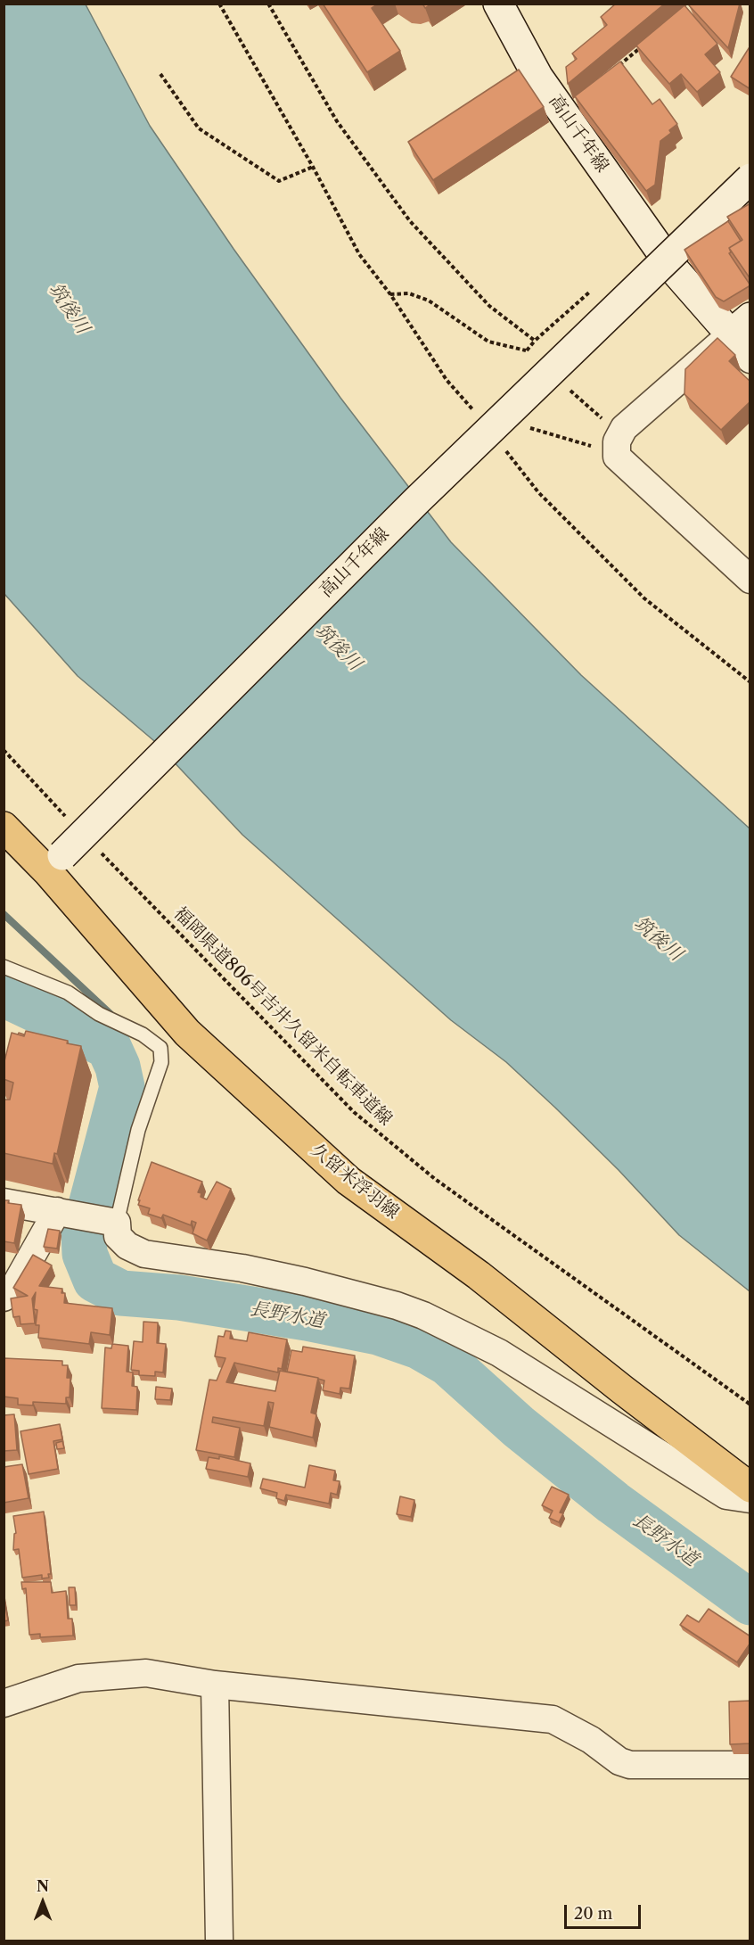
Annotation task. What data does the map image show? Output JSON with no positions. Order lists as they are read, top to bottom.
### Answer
{
  "streets": {
    "main road": ["高山千年線", "久留米浮羽線"],
    "path": ["福岡県道806号吉井久留米自転車道線"]
  },
  "crossings": [
    ["高山千年線", "久留米浮羽線"]
  ],
  "water": ["筑後川", "長野水道"],
  "scale_bar": "20 m",
  "north": "top"
}
